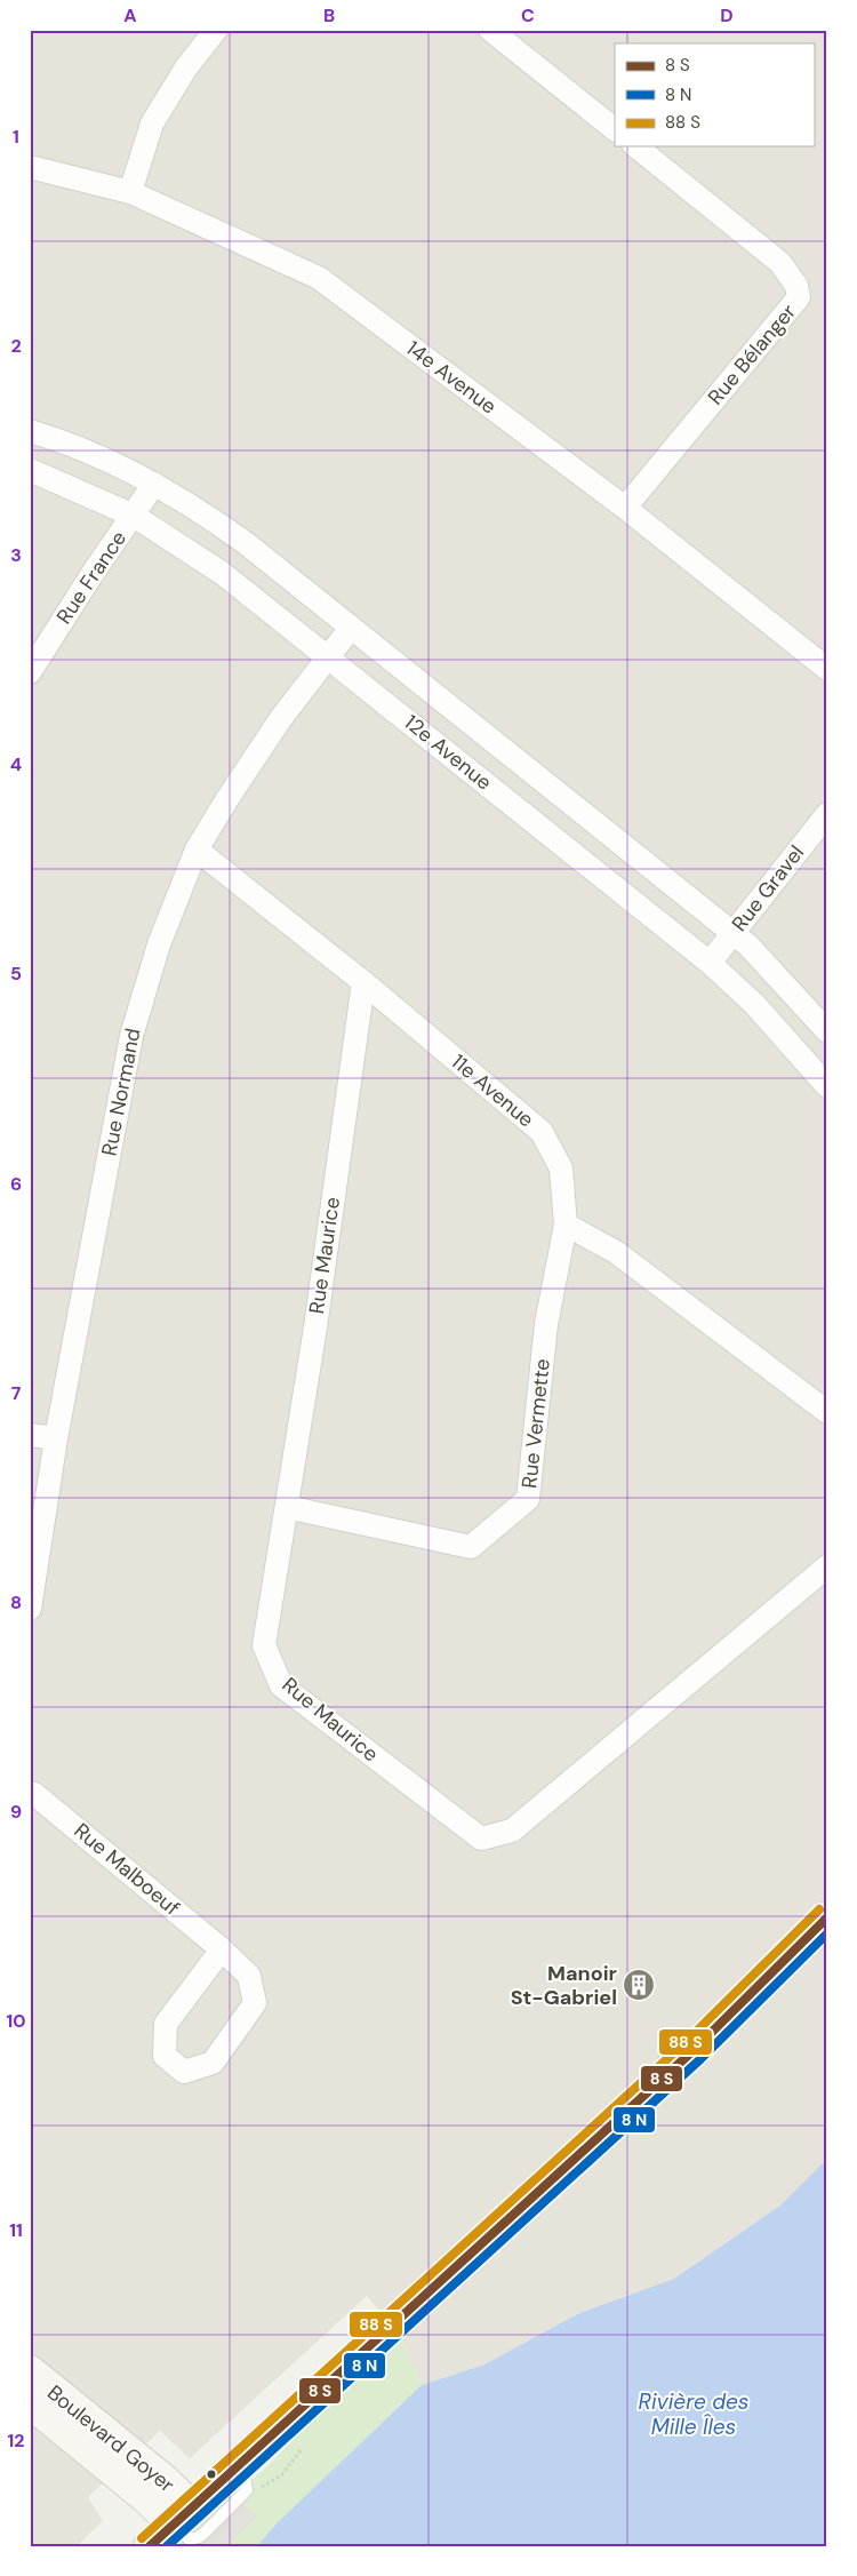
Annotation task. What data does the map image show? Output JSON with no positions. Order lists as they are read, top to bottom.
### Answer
{
  "streets": {
    "main road": ["Boulevard Goyer"],
    "street": [
      "Rue Bélanger",
      "14e Avenue",
      "Rue France",
      "12e Avenue",
      "Rue Gravel",
      "11e Avenue",
      "Rue Normand",
      "Rue Maurice",
      "Rue Vermette",
      "Rue Malboeuf"
    ]
  },
  "crossings": [
    ["Rue Bélanger", "14e Avenue"],
    ["Rue France", "12e Avenue"],
    ["12e Avenue", "Rue Gravel"],
    ["12e Avenue", "Rue Normand"],
    ["11e Avenue", "Rue Normand"],
    ["11e Avenue", "Rue Maurice"],
    ["11e Avenue", "Rue Vermette"],
    ["Rue Maurice", "Rue Vermette"]
  ],
  "water": ["Rivière des Mille Îles"],
  "places": {
    "building": ["Manoir St-Gabriel"]
  },
  "legend": ["8 S", "8 N", "88 S"],
  "grid": {
    "columns": [
      "A",
      "B",
      "C",
      "D"
    ],
    "rows": [
      "1",
      "2",
      "3",
      "4",
      "5",
      "6",
      "7",
      "8",
      "9",
      "10",
      "11",
      "12"
    ]
  }
}
